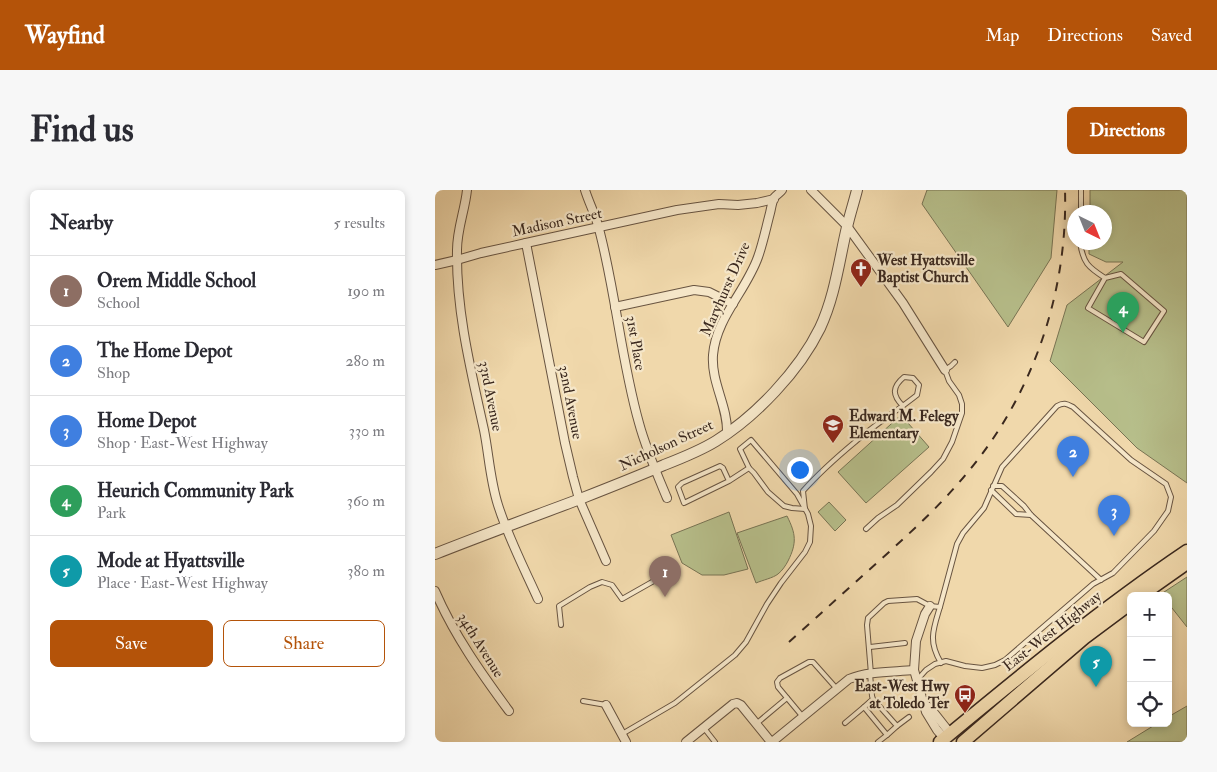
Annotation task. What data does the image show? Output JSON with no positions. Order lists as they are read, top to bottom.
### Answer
{
  "streets": {
    "main road": ["East-West Highway"],
    "street": [
      "Madison Street",
      "Maryhurst Drive",
      "31st Place",
      "33rd Avenue",
      "32nd Avenue",
      "Nicholson Street",
      "34th Avenue"
    ]
  },
  "crossings": [
    ["Madison Street", "Maryhurst Drive"],
    ["Madison Street", "31st Place"],
    ["Madison Street", "33rd Avenue"],
    ["Madison Street", "32nd Avenue"],
    ["Maryhurst Drive", "Nicholson Street"],
    ["31st Place", "Nicholson Street"],
    ["33rd Avenue", "Nicholson Street"],
    ["32nd Avenue", "Nicholson Street"]
  ],
  "places": {
    "church": ["West Hyattsville Baptist Church"],
    "school or university": ["Edward M. Felegy Elementary"],
    "bus stop": ["East-West Hwy at Toledo Ter"]
  },
  "north": "bottom right",
  "page": {
    "header": "Wayfind",
    "nav": ["Map", "Directions", "Saved"],
    "buttons": [
      "Directions",
      ["Save", "Share"]
    ],
    "title": "Find us",
    "heading": ["Nearby", "5 results"],
    "list": [
      {
        "mark": "1",
        "name": "Orem Middle School",
        "note": "School",
        "value": "190 m"
      },
      {
        "mark": "2",
        "name": "The Home Depot",
        "note": "Shop",
        "value": "280 m"
      },
      {
        "mark": "3",
        "name": "Home Depot",
        "note": "Shop · East-West Highway",
        "value": "330 m"
      },
      {
        "mark": "4",
        "name": "Heurich Community Park",
        "note": "Park",
        "value": "360 m"
      },
      {
        "mark": "5",
        "name": "Mode at Hyattsville",
        "note": "Place · East-West Highway",
        "value": "380 m"
      }
    ],
    "pins": [
      "4",
      "2",
      "3",
      "1",
      "5"
    ],
    "map_buttons": ["+", "−"]
  }
}
